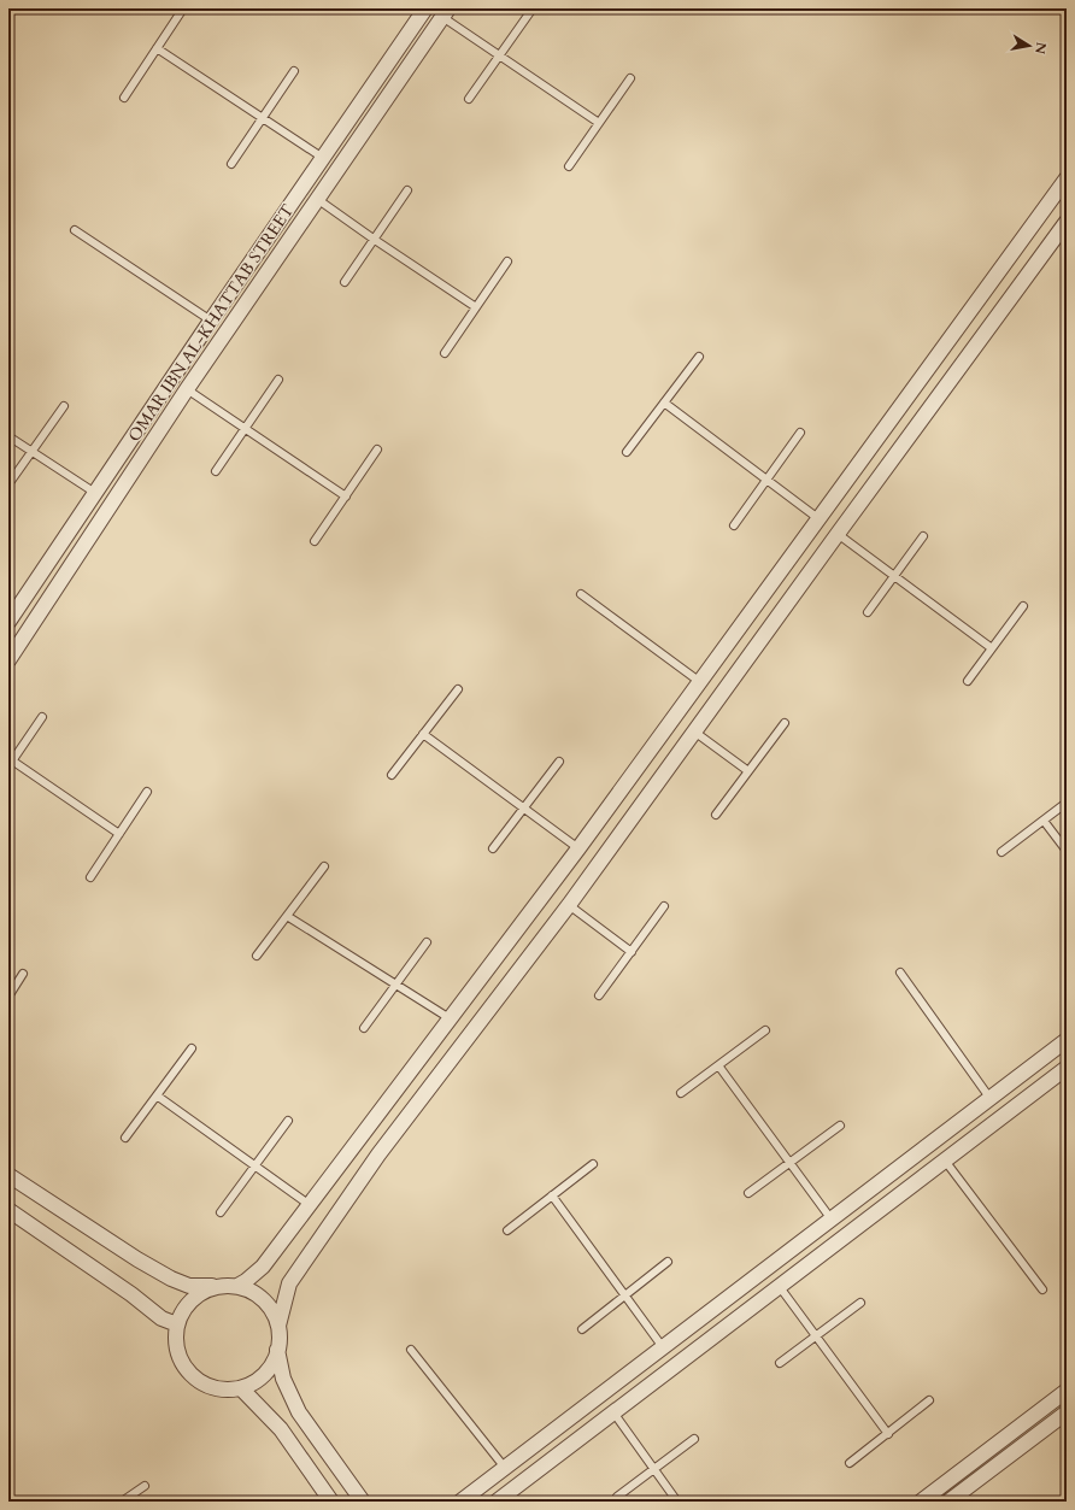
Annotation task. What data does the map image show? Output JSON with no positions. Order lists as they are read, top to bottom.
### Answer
{
  "streets": {
    "street": ["OMAR IBN AL-KHATTAB STREET"]
  },
  "north": "right"
}
